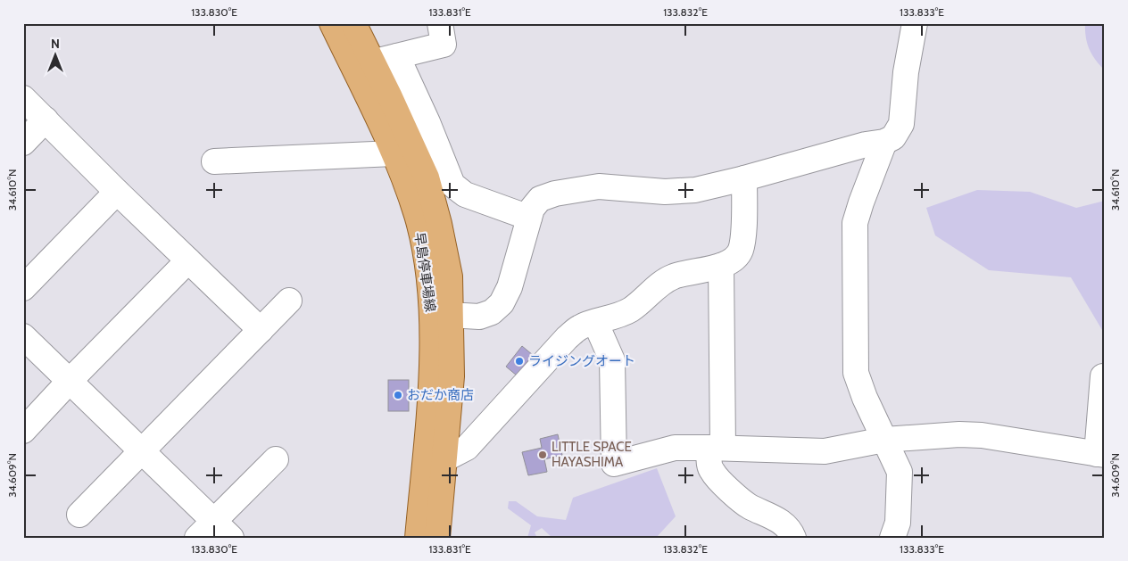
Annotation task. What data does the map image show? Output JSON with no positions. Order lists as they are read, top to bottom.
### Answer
{
  "streets": {
    "main road": ["早島停車場線"]
  },
  "places": ["ライジングオート", "おだか商店", "LITTLE SPACE HAYASHIMA"],
  "north": "top",
  "coordinates": [
    "133.830°E",
    "133.831°E",
    "133.832°E",
    "133.833°E",
    "34.610°N",
    "34.609°N"
  ]
}
